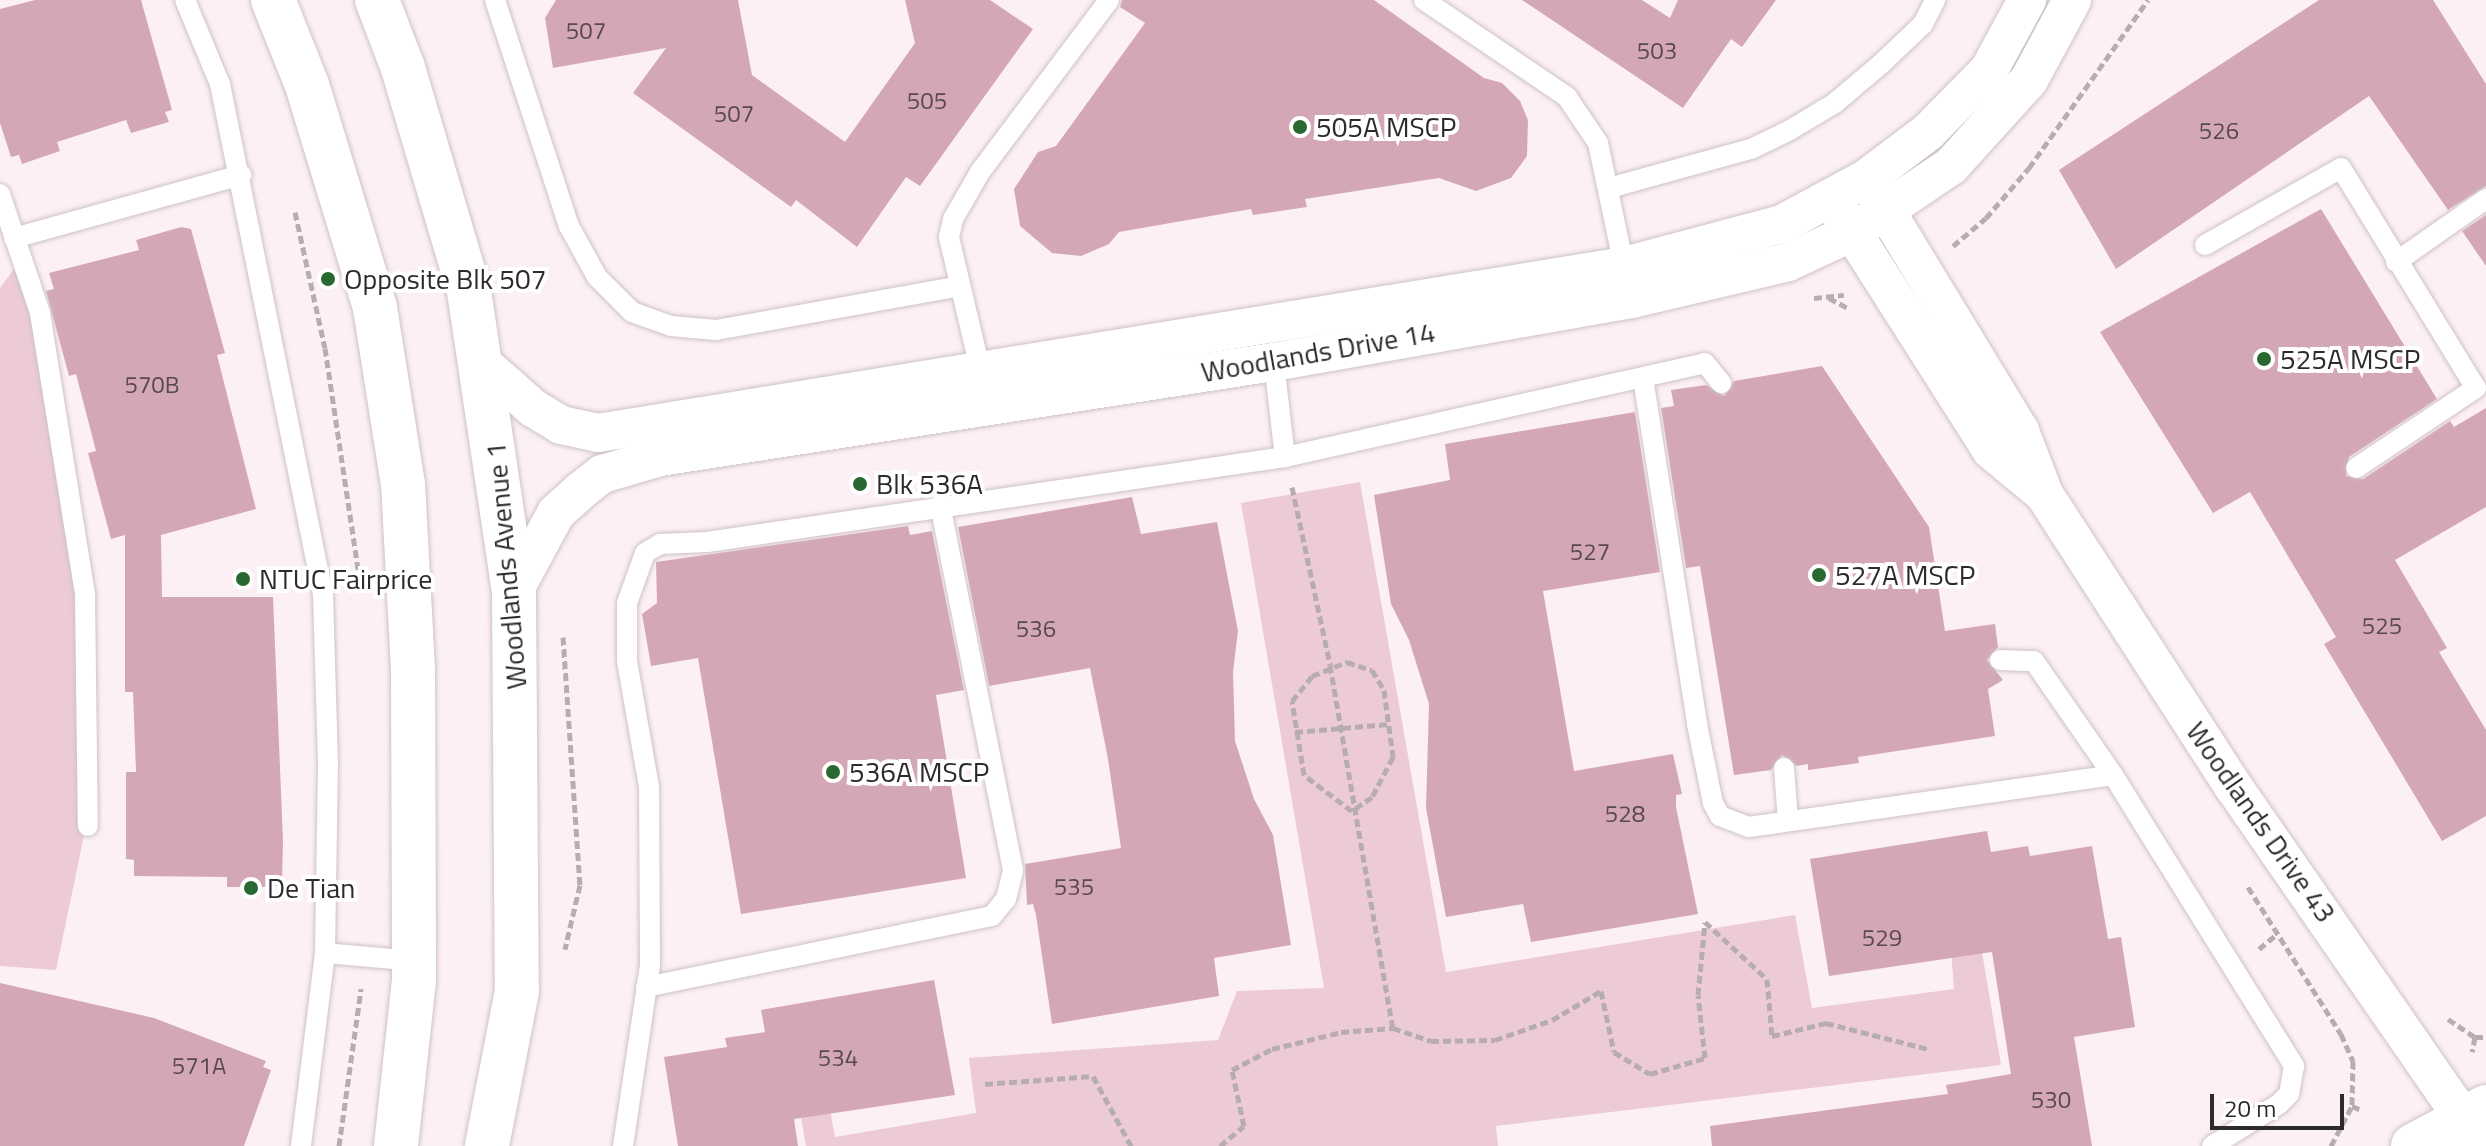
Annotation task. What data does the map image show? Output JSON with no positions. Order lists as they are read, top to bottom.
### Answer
{
  "streets": {
    "street": ["Woodlands Drive 14", "Woodlands Avenue 1", "Woodlands Drive 43"]
  },
  "crossings": [
    ["Woodlands Drive 14", "Woodlands Avenue 1"],
    ["Woodlands Drive 14", "Woodlands Drive 43"]
  ],
  "places": [
    "505A MSCP",
    "Opposite Blk 507",
    "525A MSCP",
    "Blk 536A",
    "527A MSCP",
    "NTUC Fairprice",
    "536A MSCP",
    "De Tian"
  ],
  "house_numbers": [
    "507",
    "503",
    "505",
    "507",
    "526",
    "570B",
    "527",
    "525",
    "536",
    "528",
    "535",
    "529",
    "534",
    "571A",
    "530"
  ],
  "scale_bar": "20 m"
}
